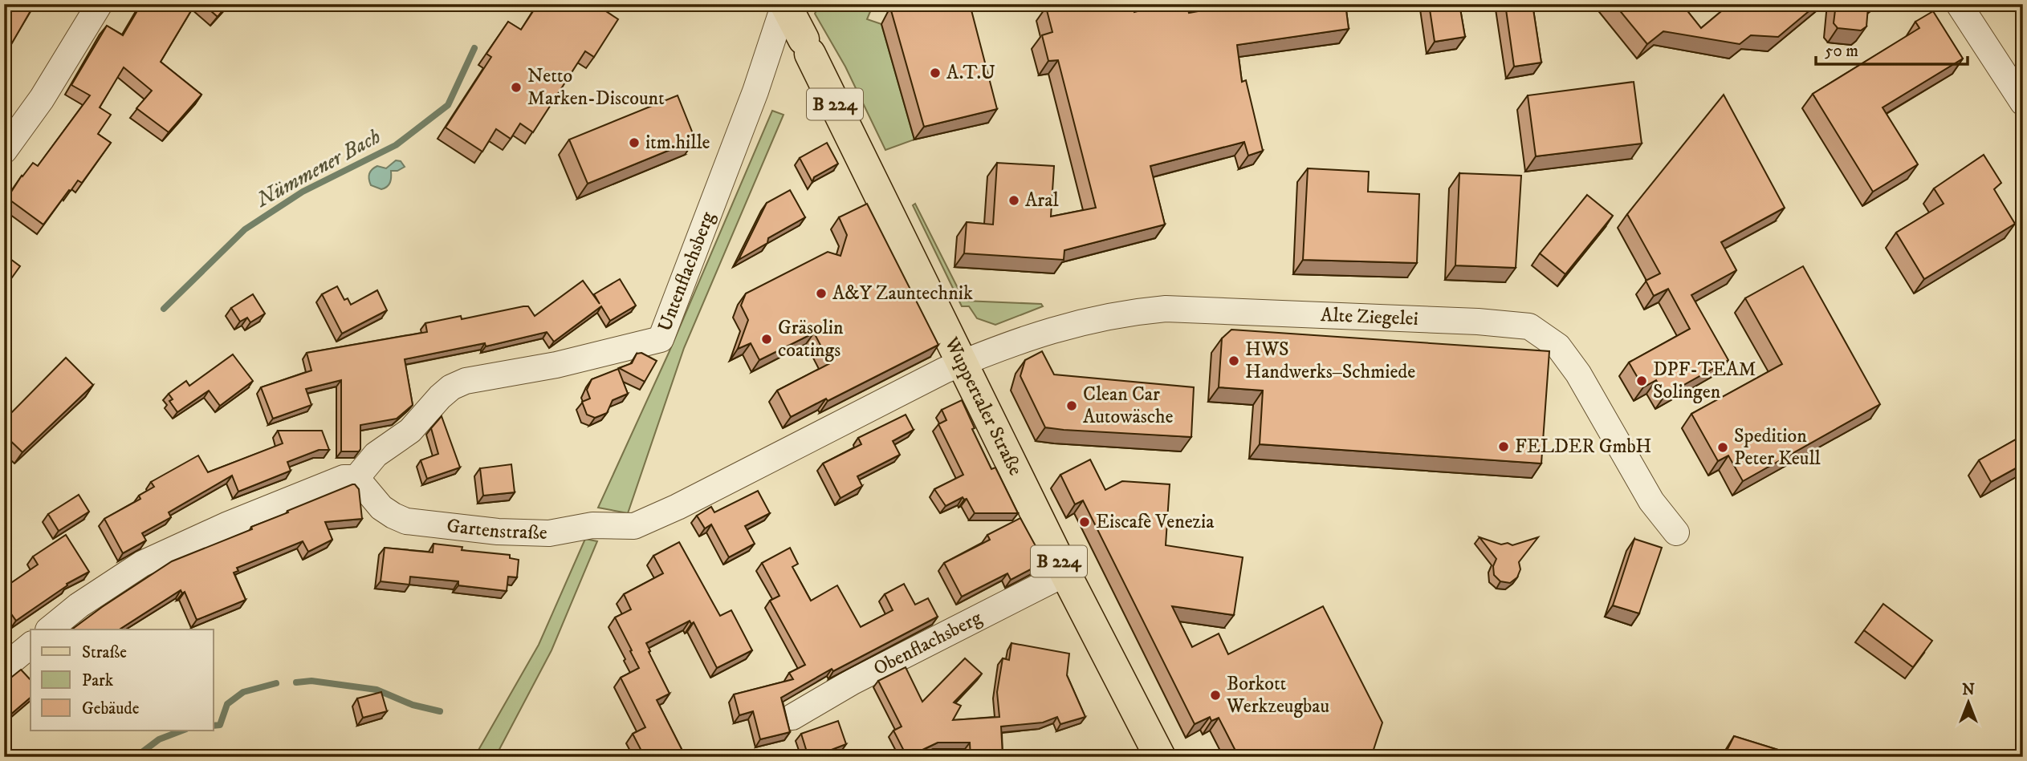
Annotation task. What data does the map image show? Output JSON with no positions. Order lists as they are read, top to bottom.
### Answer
{
  "streets": {
    "main road": ["B 224", "Wuppertaler Straße"],
    "street": [
      "Untenflachsberg",
      "Alte Ziegelei",
      "Gartenstraße",
      "Obenflachsberg"
    ]
  },
  "crossings": [
    ["Untenflachsberg", "Wuppertaler Straße"],
    ["Untenflachsberg", "Gartenstraße"],
    ["Alte Ziegelei", "Wuppertaler Straße"],
    ["Alte Ziegelei", "Gartenstraße"],
    ["Wuppertaler Straße", "Gartenstraße"],
    ["Wuppertaler Straße", "Obenflachsberg"]
  ],
  "water": ["Nümmener Bach"],
  "places": [
    "A.T.U",
    "Netto Marken-Discount",
    "itm.hille",
    "Aral",
    "A&Y Zauntechnik",
    "Gräsolin coatings",
    "HWS Handwerks‒Schmiede",
    "DPF-TEAM Solingen",
    "Clean Car Autowäsche",
    "FELDER GmbH",
    "Spedition Peter Keull",
    "Eiscafè Venezia",
    "Borkott Werkzeugbau"
  ],
  "legend": ["Straße", "Park", "Gebäude"],
  "scale_bar": "50 m",
  "north": "top"
}
